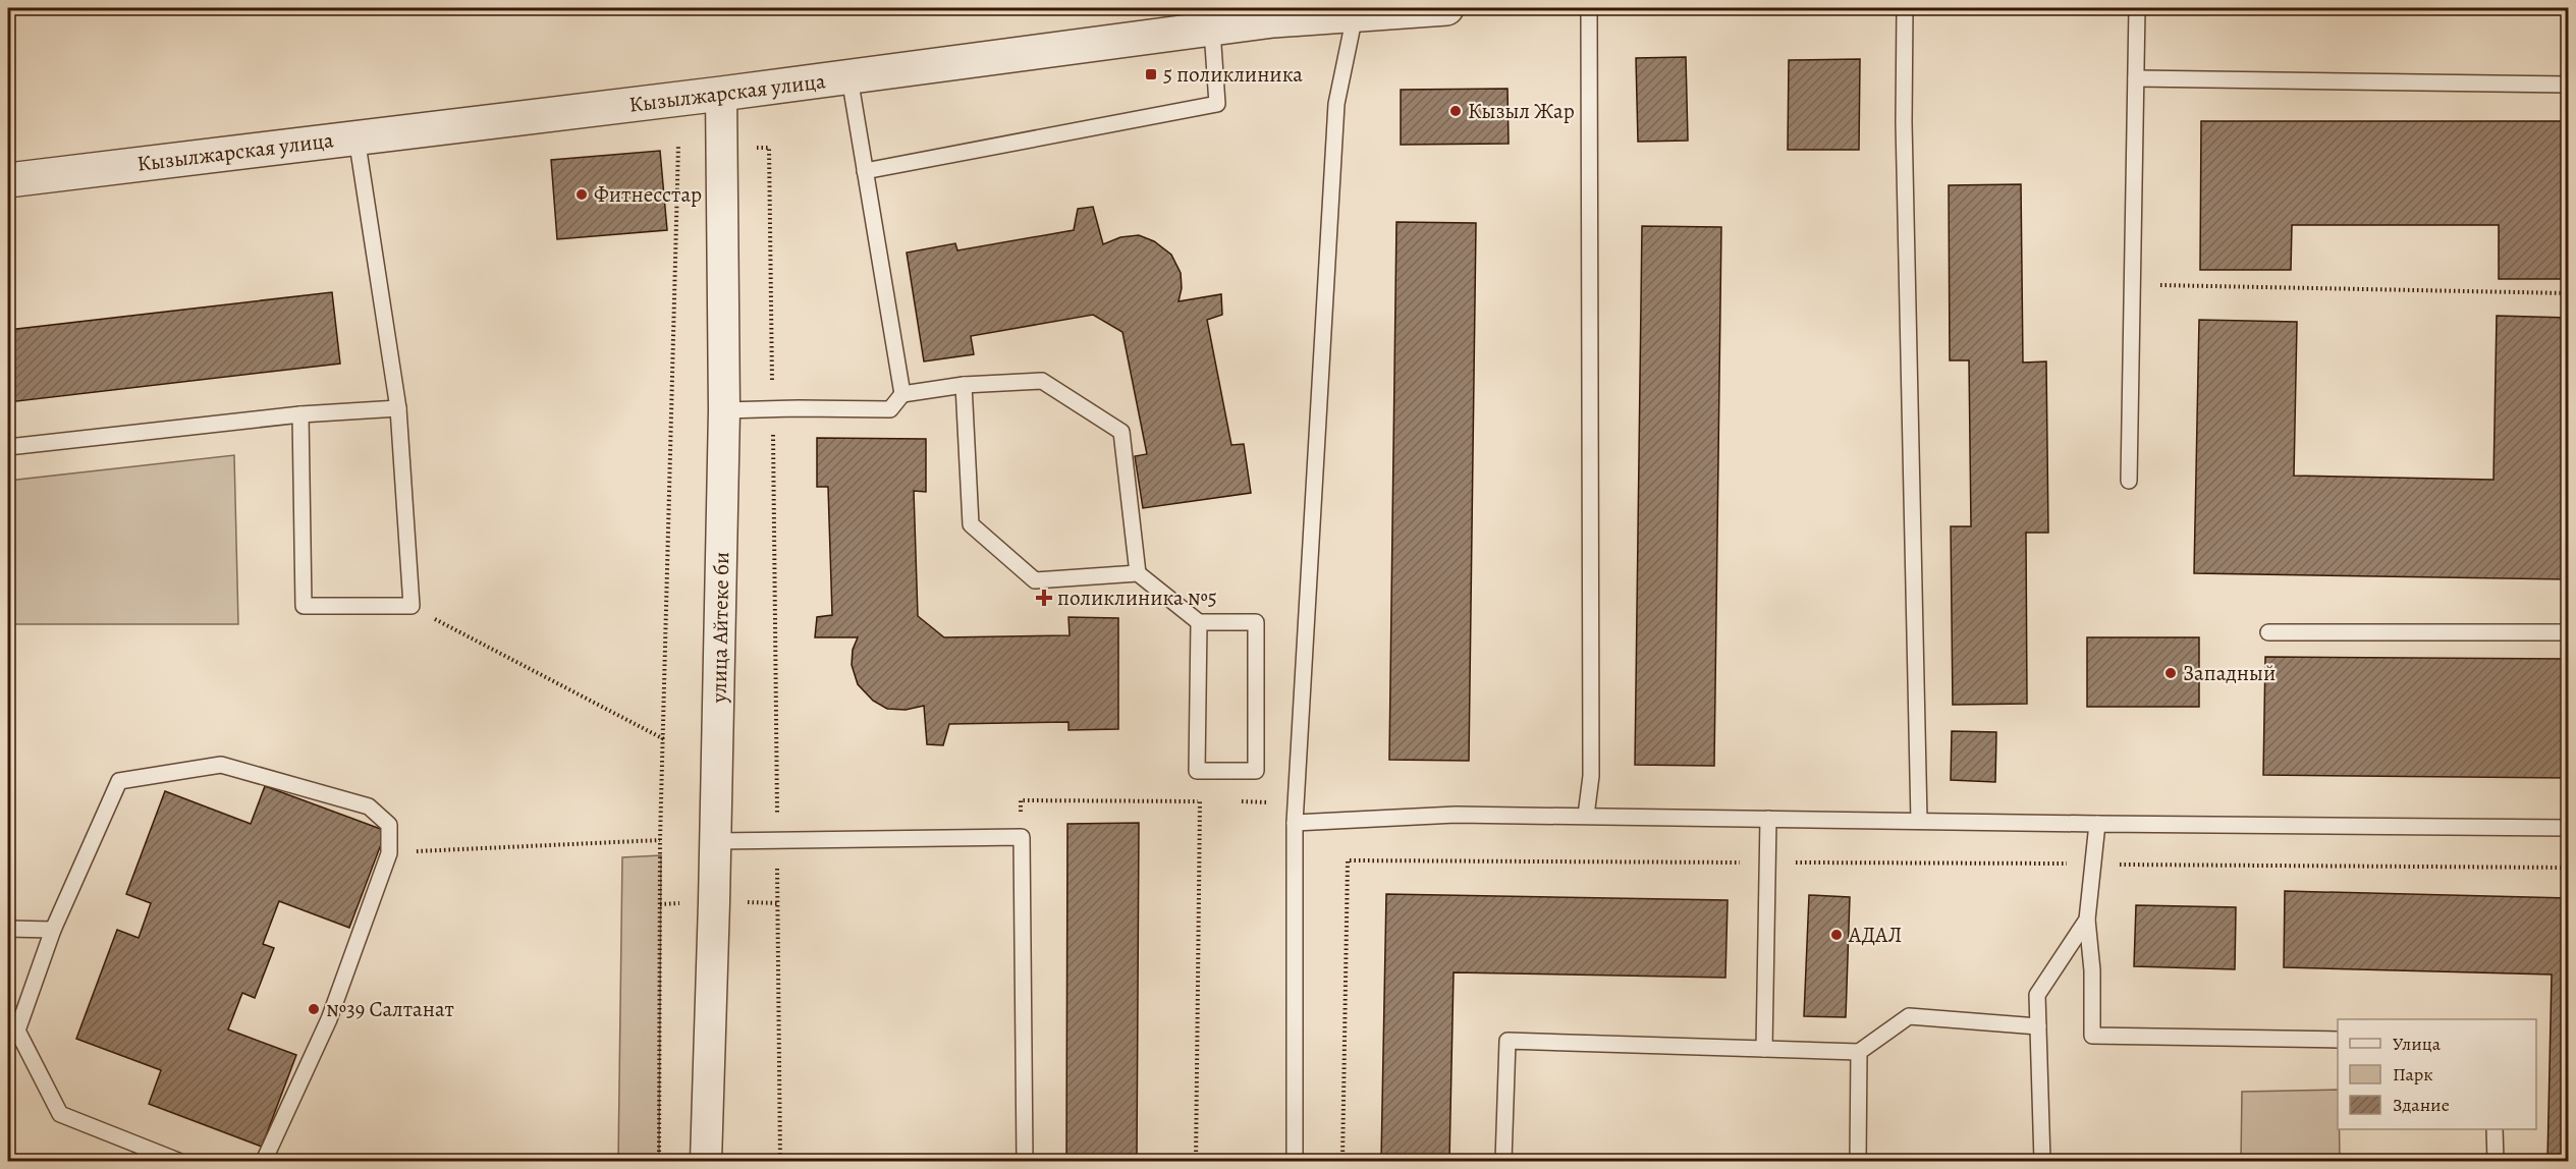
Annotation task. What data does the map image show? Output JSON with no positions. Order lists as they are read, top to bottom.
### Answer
{
  "streets": {
    "street": ["Кызылжарская улица", "улица Айтеке би"]
  },
  "crossings": [
    ["Кызылжарская улица", "улица Айтеке би"]
  ],
  "places": {
    "transit": ["5 поликлиника"],
    "other": [
      "Кызыл Жар",
      "Фитнесстар",
      "Западный",
      "АДАЛ",
      "№39 Салтанат"
    ],
    "health": ["поликлиника №5"]
  },
  "legend": ["Улица", "Парк", "Здание"]
}
